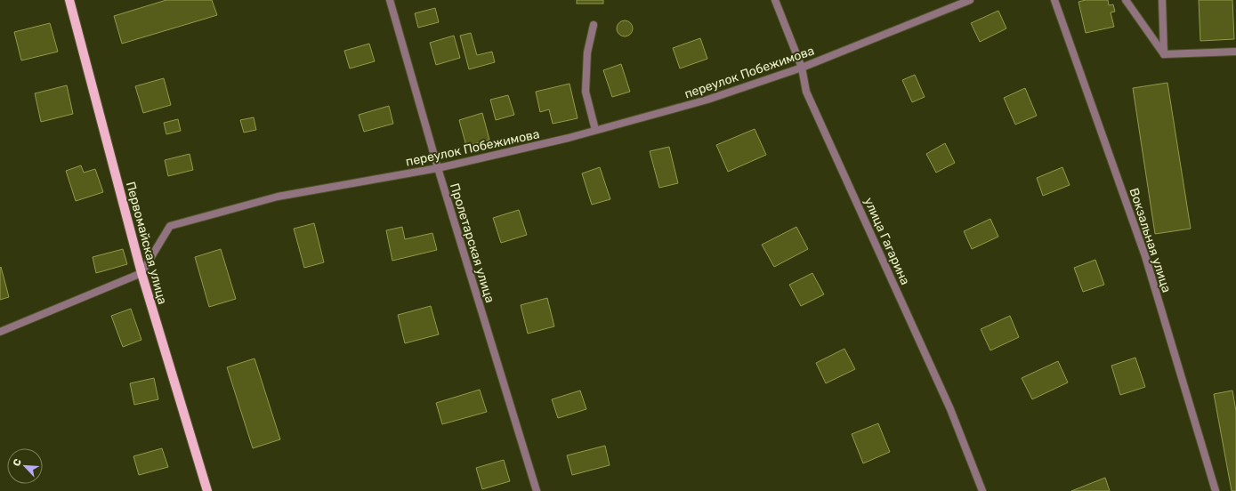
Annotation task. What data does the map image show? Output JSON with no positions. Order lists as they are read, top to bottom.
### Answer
{
  "streets": {
    "main road": ["Первомайская улица"],
    "street": [
      "переулок Побежимова",
      "Вокзальная улица",
      "улица Гагарина",
      "Пролетарская улица"
    ]
  },
  "crossings": [
    ["переулок Побежимова", "улица Гагарина"],
    ["переулок Побежимова", "Первомайская улица"],
    ["переулок Побежимова", "Пролетарская улица"]
  ],
  "north": "top left"
}
